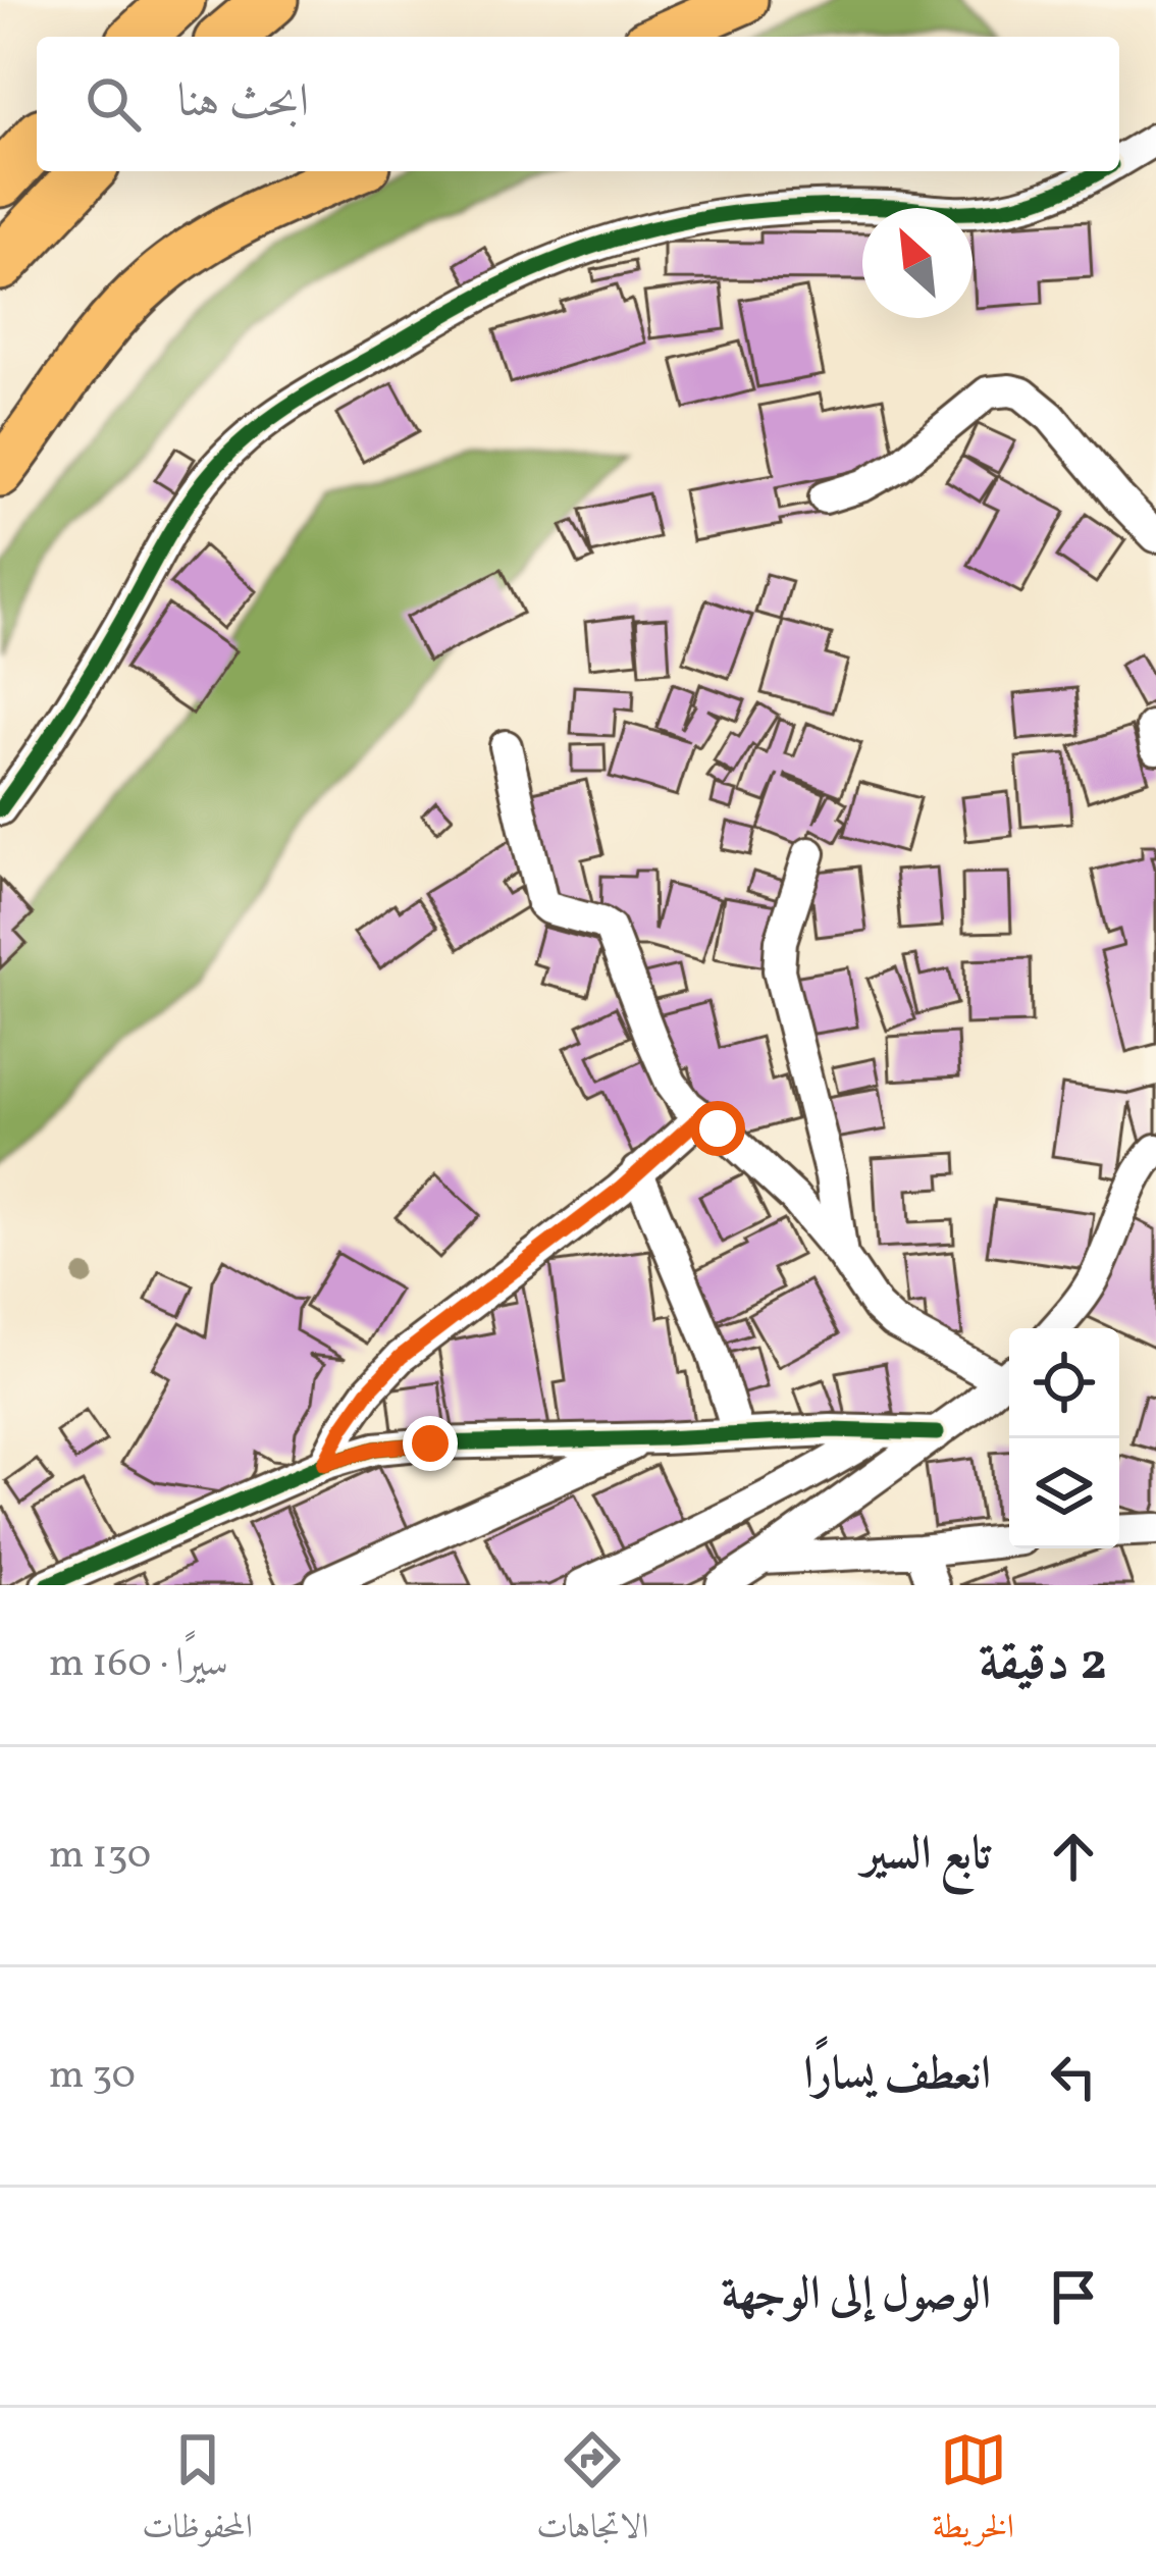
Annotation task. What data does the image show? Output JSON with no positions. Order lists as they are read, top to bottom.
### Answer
{
  "north": "top left",
  "page": {
    "search": "ابحث هنا",
    "heading": ["2 دقيقة", "سيرًا · 160 m"],
    "list": [
      ["تابع السير", "130 m"],
      ["انعطف يسارًا", "30 m"],
      "الوصول إلى الوجهة"
    ],
    "nav": ["الخريطة", "الاتجاهات", "المحفوظات"]
  }
}
